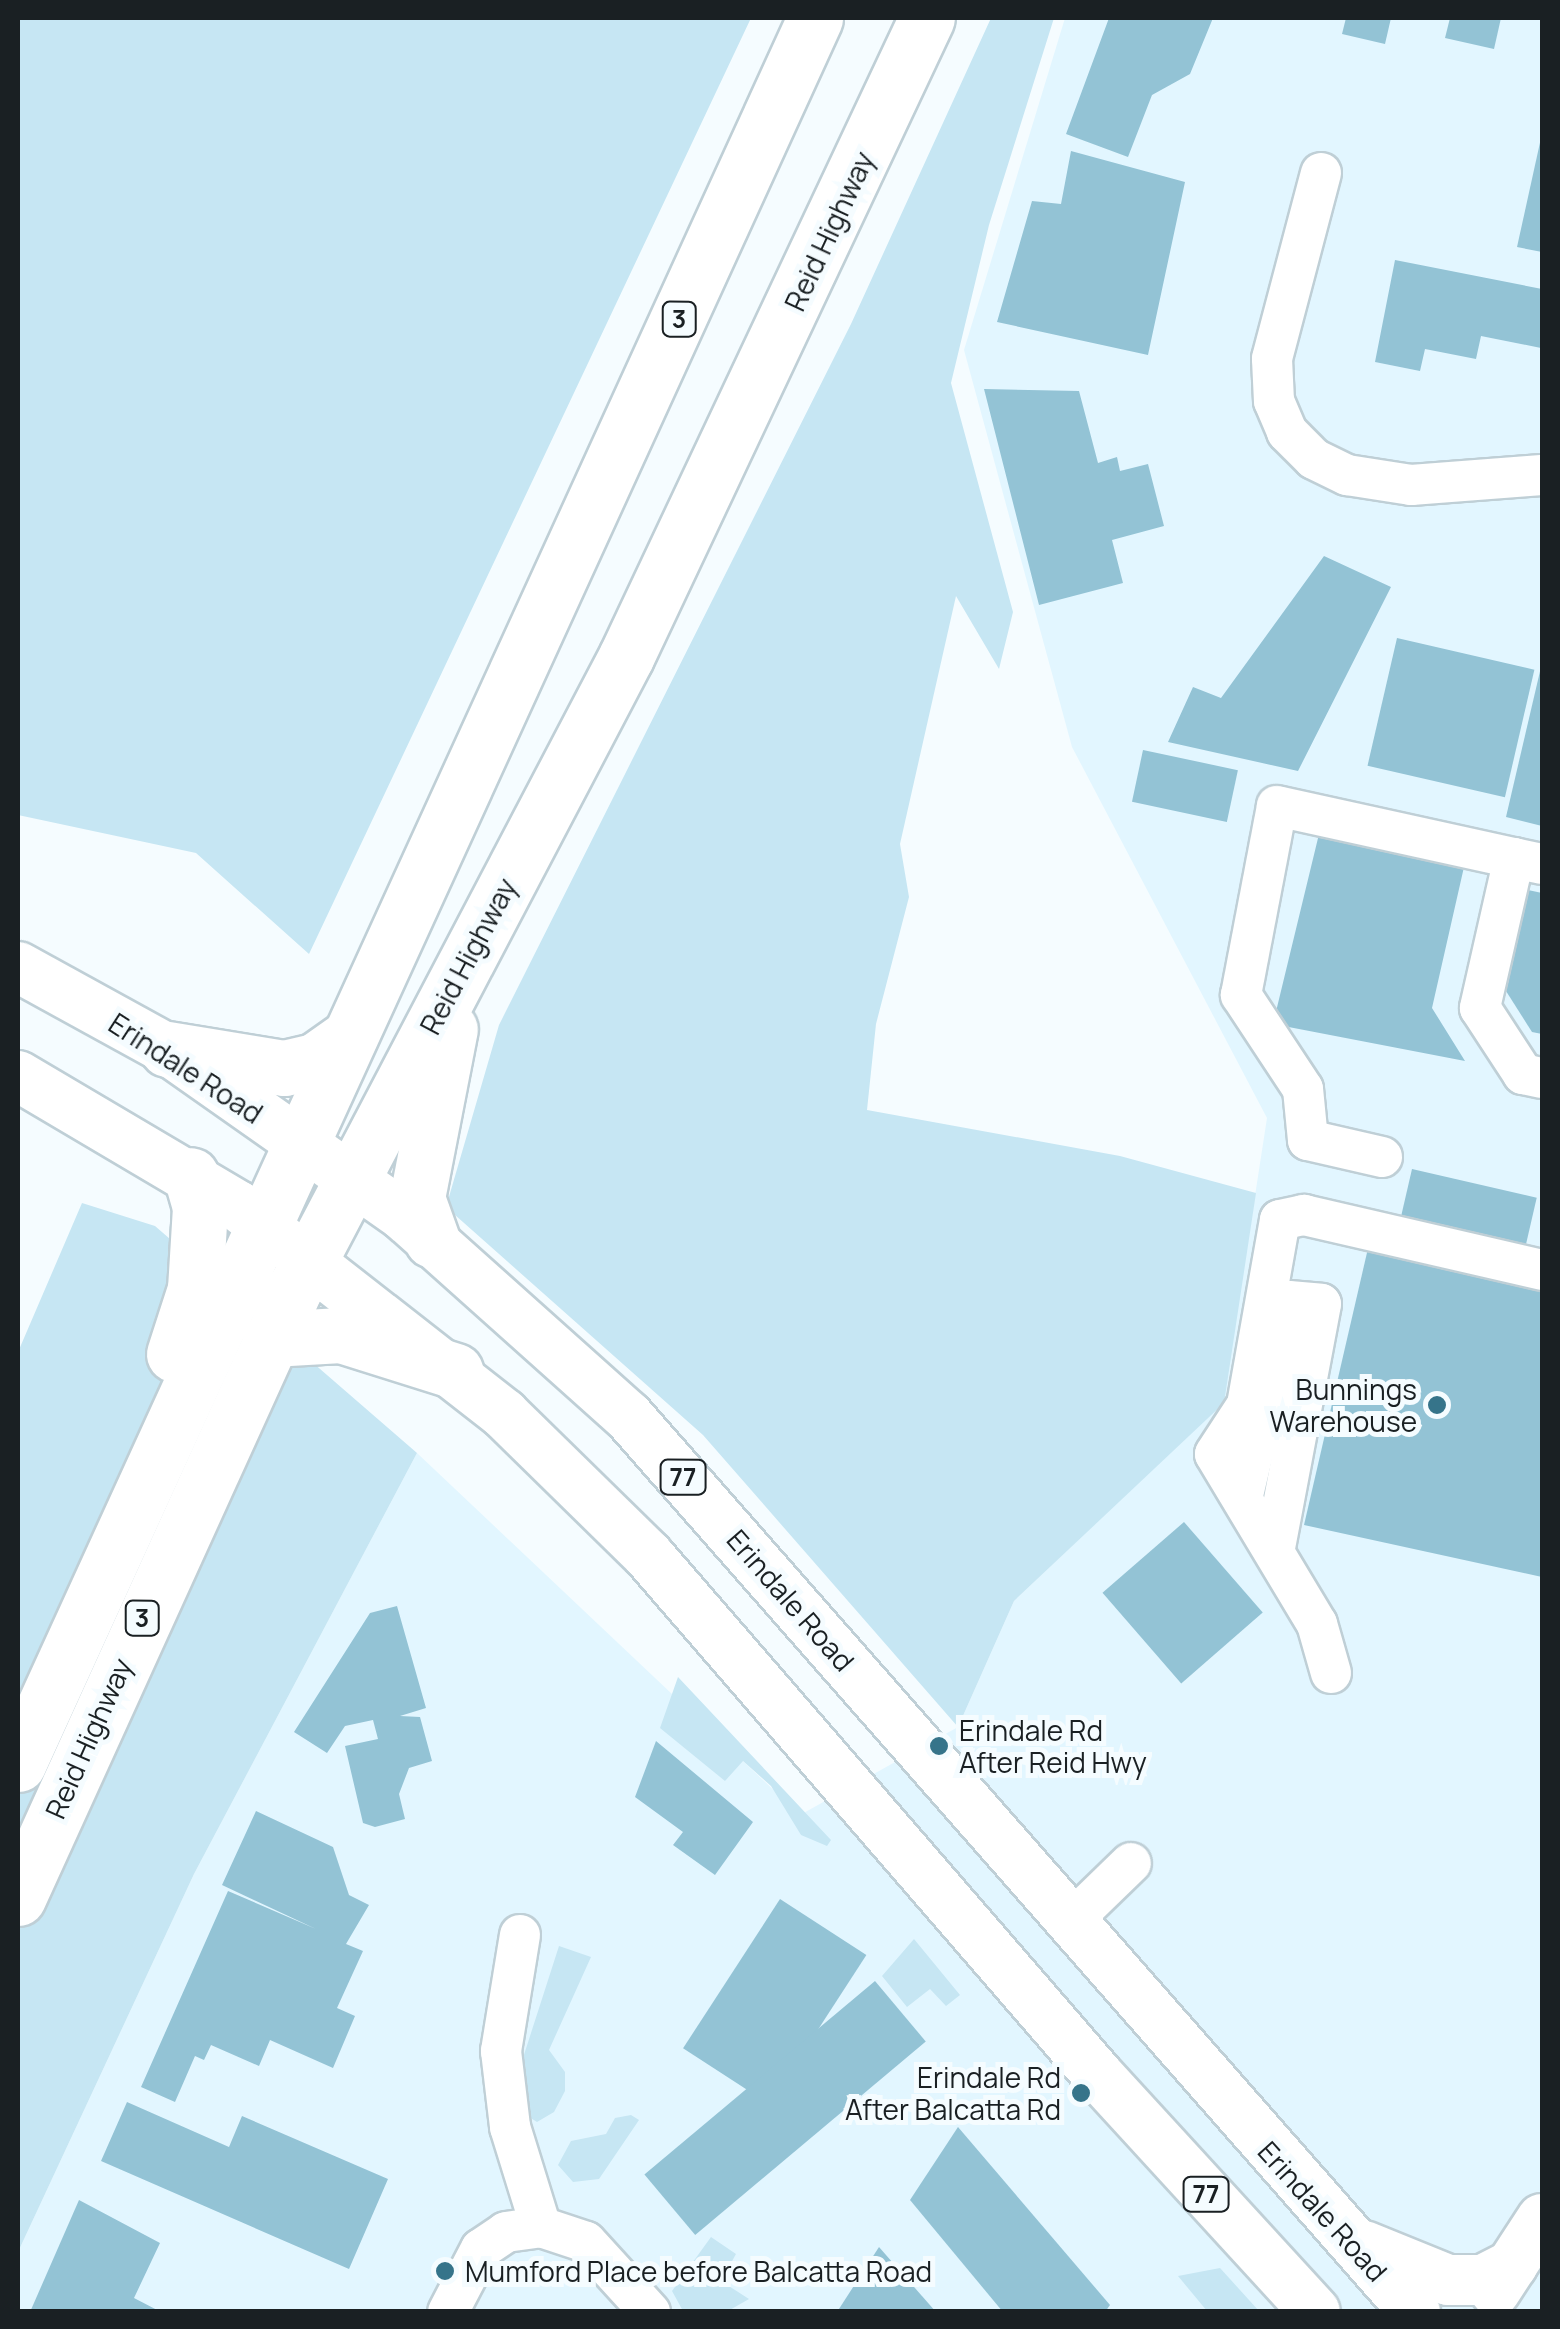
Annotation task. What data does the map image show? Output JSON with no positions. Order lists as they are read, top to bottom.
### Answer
{
  "streets": {
    "highway": ["Reid Highway", "3"],
    "main road": ["Erindale Road", "77"]
  },
  "crossings": [
    ["Reid Highway", "Erindale Road"],
    ["Reid Highway", "77"]
  ],
  "places": [
    "Bunnings Warehouse",
    "Erindale Rd After Reid Hwy",
    "Erindale Rd After Balcatta Rd",
    "Mumford Place before Balcatta Road"
  ]
}
